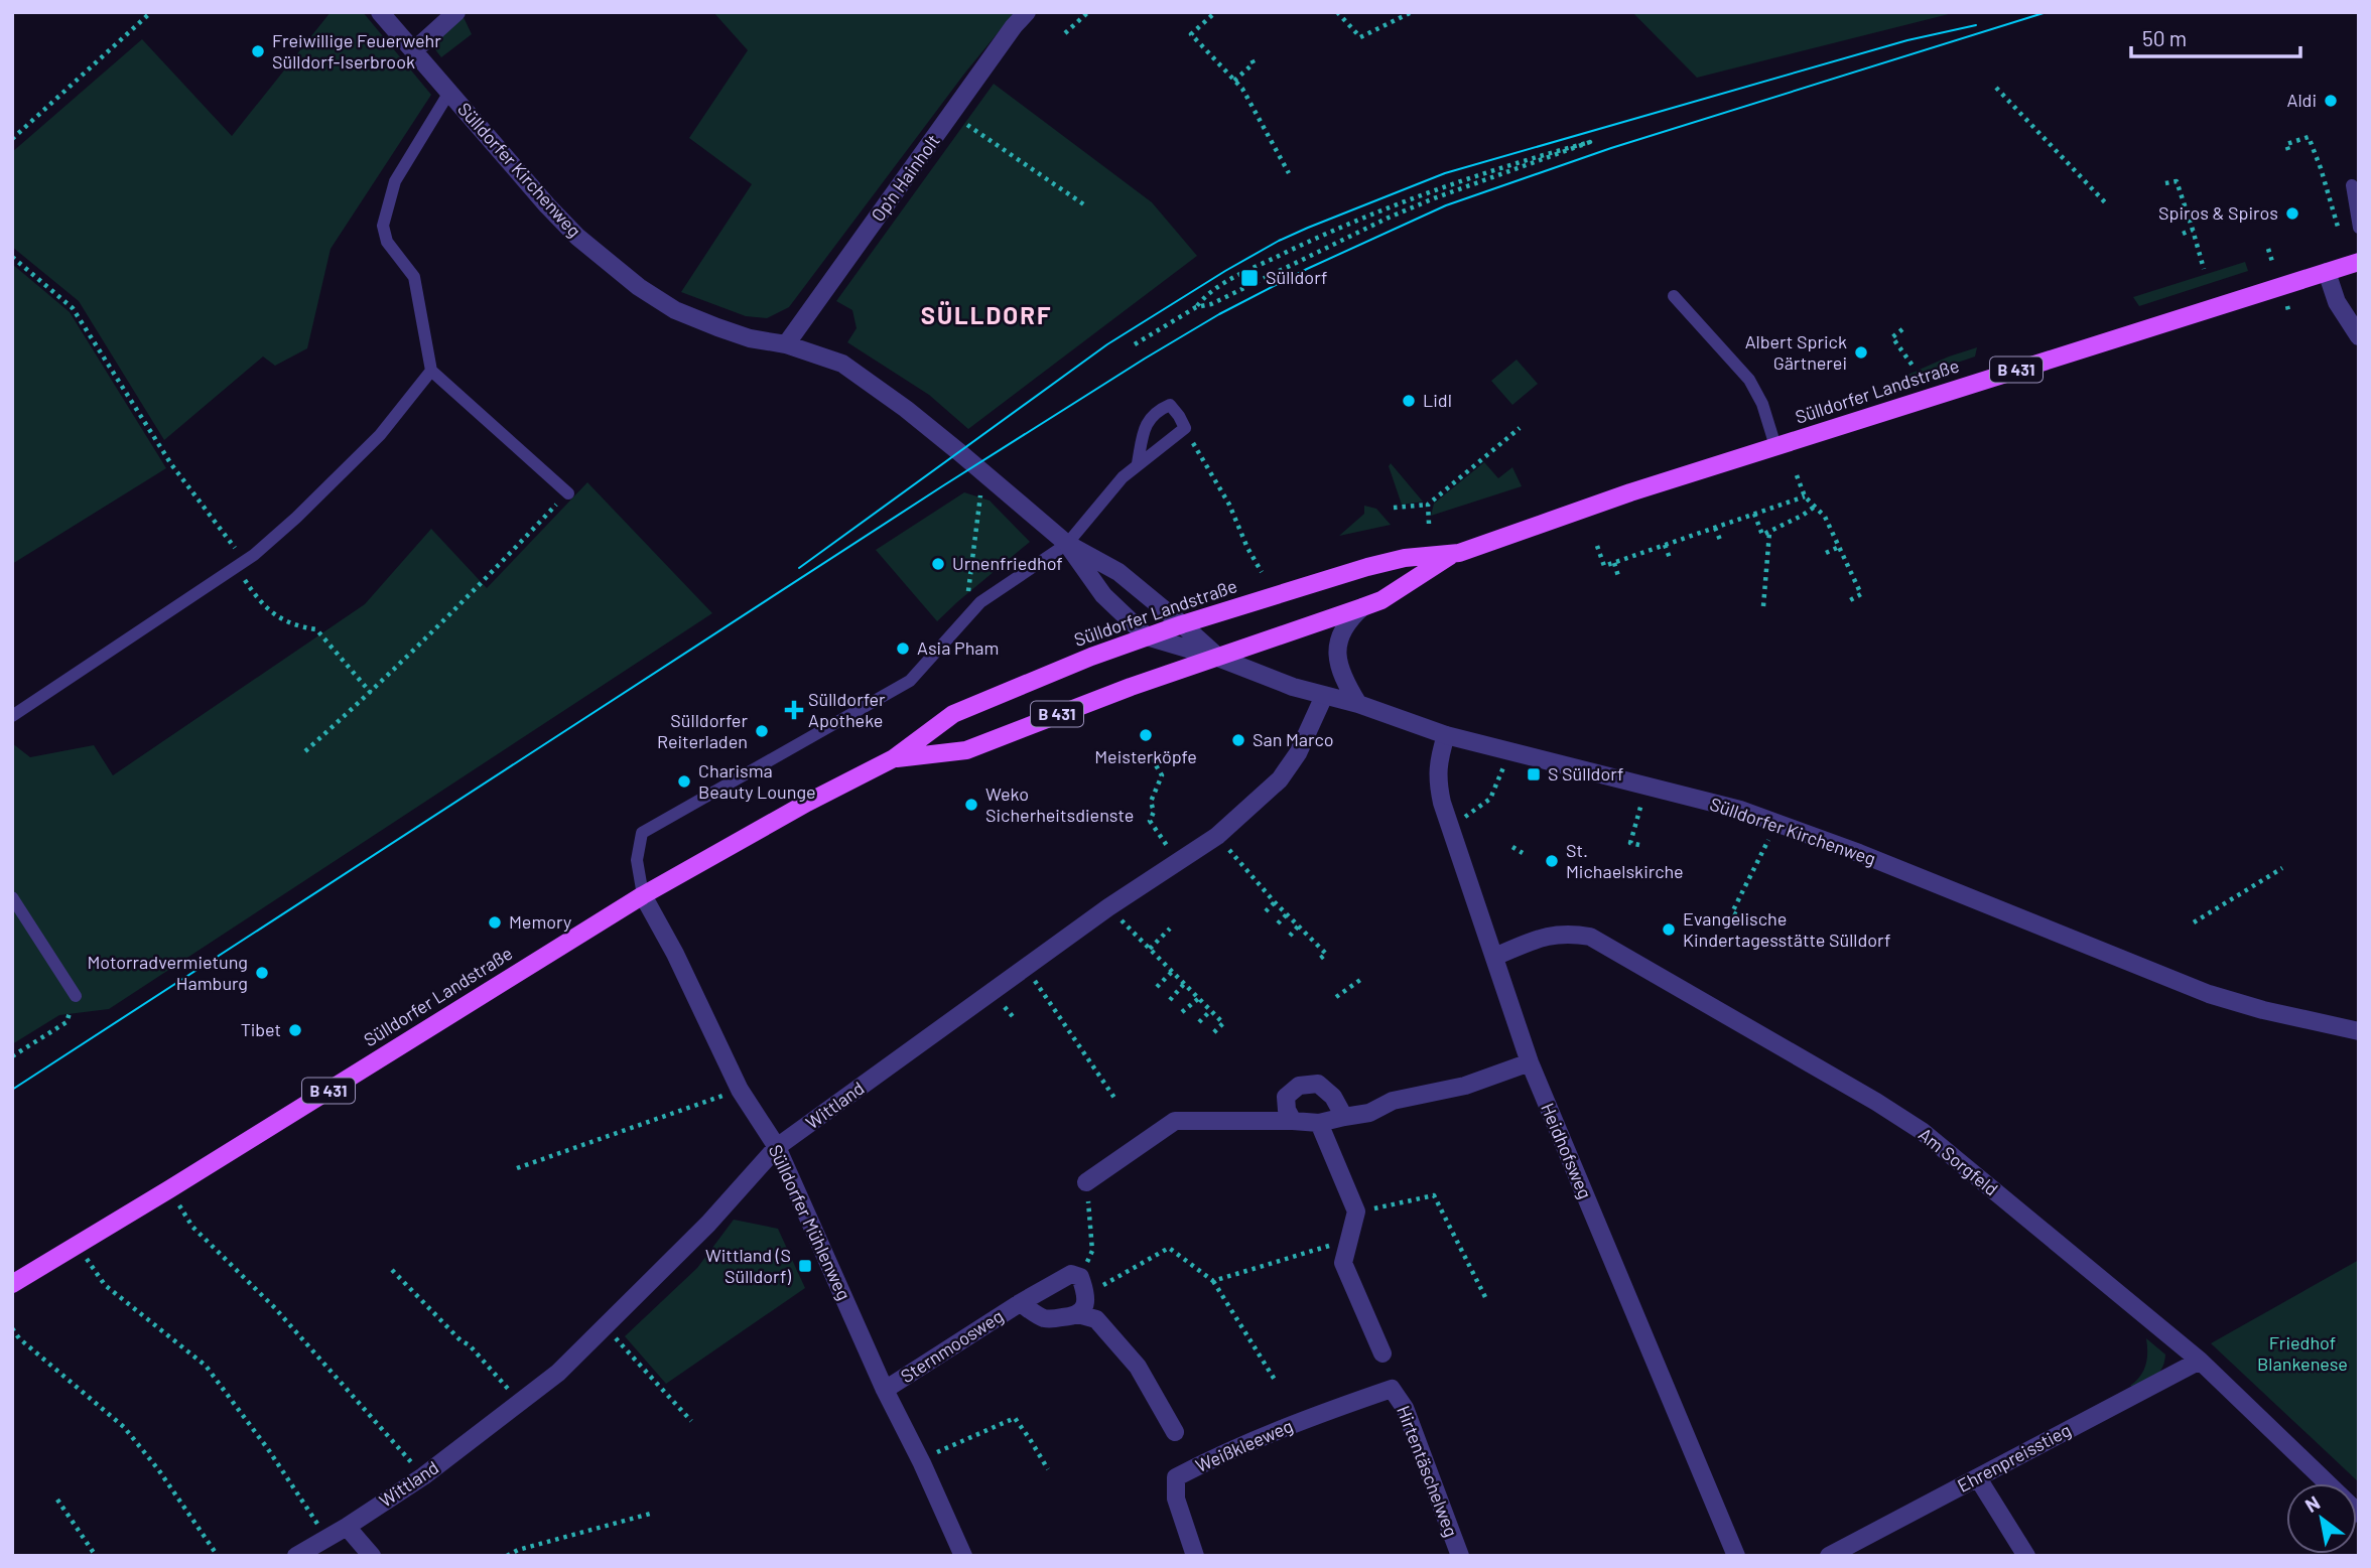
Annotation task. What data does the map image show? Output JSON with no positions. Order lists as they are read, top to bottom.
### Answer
{
  "streets": {
    "main road": ["B 431", "Sülldorfer Landstraße"],
    "street": [
      "Sülldorfer Kirchenweg",
      "Op'n Hainholt",
      "Wittland",
      "Heidhofsweg",
      "Am Sorgfeld",
      "Sülldorfer Mühlenweg",
      "Sternmoosweg",
      "Weißkleeweg",
      "Ehrenpreisstieg",
      "Hirtentäschelweg"
    ]
  },
  "crossings": [
    ["Sülldorfer Kirchenweg", "Op'n Hainholt"],
    ["Sülldorfer Kirchenweg", "Sülldorfer Landstraße"],
    ["Sülldorfer Kirchenweg", "Wittland"],
    ["Sülldorfer Kirchenweg", "Heidhofsweg"],
    ["Sülldorfer Landstraße", "Sülldorfer Mühlenweg"],
    ["Wittland", "Sülldorfer Mühlenweg"],
    ["Heidhofsweg", "Am Sorgfeld"],
    ["Am Sorgfeld", "Ehrenpreisstieg"],
    ["Sülldorfer Mühlenweg", "Sternmoosweg"],
    ["Weißkleeweg", "Hirtentäschelweg"]
  ],
  "districts": ["SÜLLDORF"],
  "parks": ["Friedhof Blankenese"],
  "places": {
    "other": [
      "Freiwillige Feuerwehr Sülldorf-Iserbrook",
      "Aldi",
      "Spiros & Spiros",
      "Albert Sprick Gärtnerei",
      "Lidl",
      "Urnenfriedhof",
      "Asia Pham",
      "Sülldorfer Reiterladen",
      "Meisterköpfe",
      "San Marco",
      "Charisma Beauty Lounge",
      "Weko Sicherheitsdienste",
      "St. Michaelskirche",
      "Memory",
      "Evangelische Kindertagesstätte Sülldorf",
      "Motorradvermietung Hamburg",
      "Tibet"
    ],
    "transit": ["Sülldorf", "S Sülldorf", "Wittland (S Sülldorf)"],
    "health": ["Sülldorfer Apotheke"]
  },
  "scale_bar": "50 m",
  "north": "top left"
}
